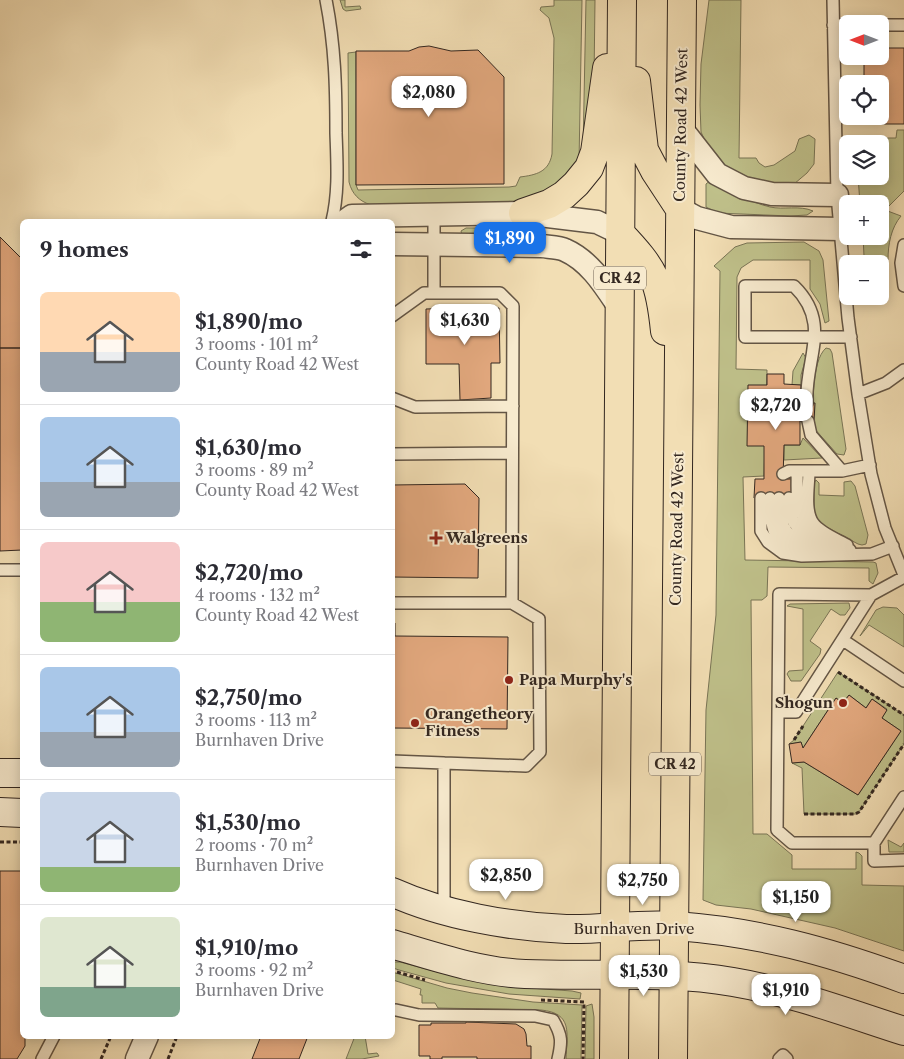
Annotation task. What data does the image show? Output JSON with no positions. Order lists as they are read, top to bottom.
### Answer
{
  "streets": {
    "highway": ["County Road 42 West", "CR 42"],
    "street": ["Burnhaven Drive"]
  },
  "crossings": [
    ["County Road 42 West", "Burnhaven Drive"],
    ["CR 42", "Burnhaven Drive"]
  ],
  "places": {
    "health": ["Walgreens"],
    "other": ["Papa Murphy's", "Shogun", "Orangetheory Fitness"]
  },
  "north": "left",
  "page": {
    "map_buttons": ["+", "−"],
    "price": [
      "$2,080",
      "$1,890",
      "$1,630",
      "$2,720",
      "$2,850",
      "$2,750",
      "$1,150",
      "$1,530",
      "$1,910"
    ],
    "heading": "9 homes",
    "list": [
      {
        "name": "$1,890/mo",
        "note": "3 rooms · 101 m² · County Road 42 West"
      },
      {
        "name": "$1,630/mo",
        "note": "3 rooms · 89 m² · County Road 42 West"
      },
      {
        "name": "$2,720/mo",
        "note": "4 rooms · 132 m² · County Road 42 West"
      },
      {
        "name": "$2,750/mo",
        "note": "3 rooms · 113 m² · Burnhaven Drive"
      },
      {
        "name": "$1,530/mo",
        "note": "2 rooms · 70 m² · Burnhaven Drive"
      },
      {
        "name": "$1,910/mo",
        "note": "3 rooms · 92 m² · Burnhaven Drive"
      }
    ]
  }
}
